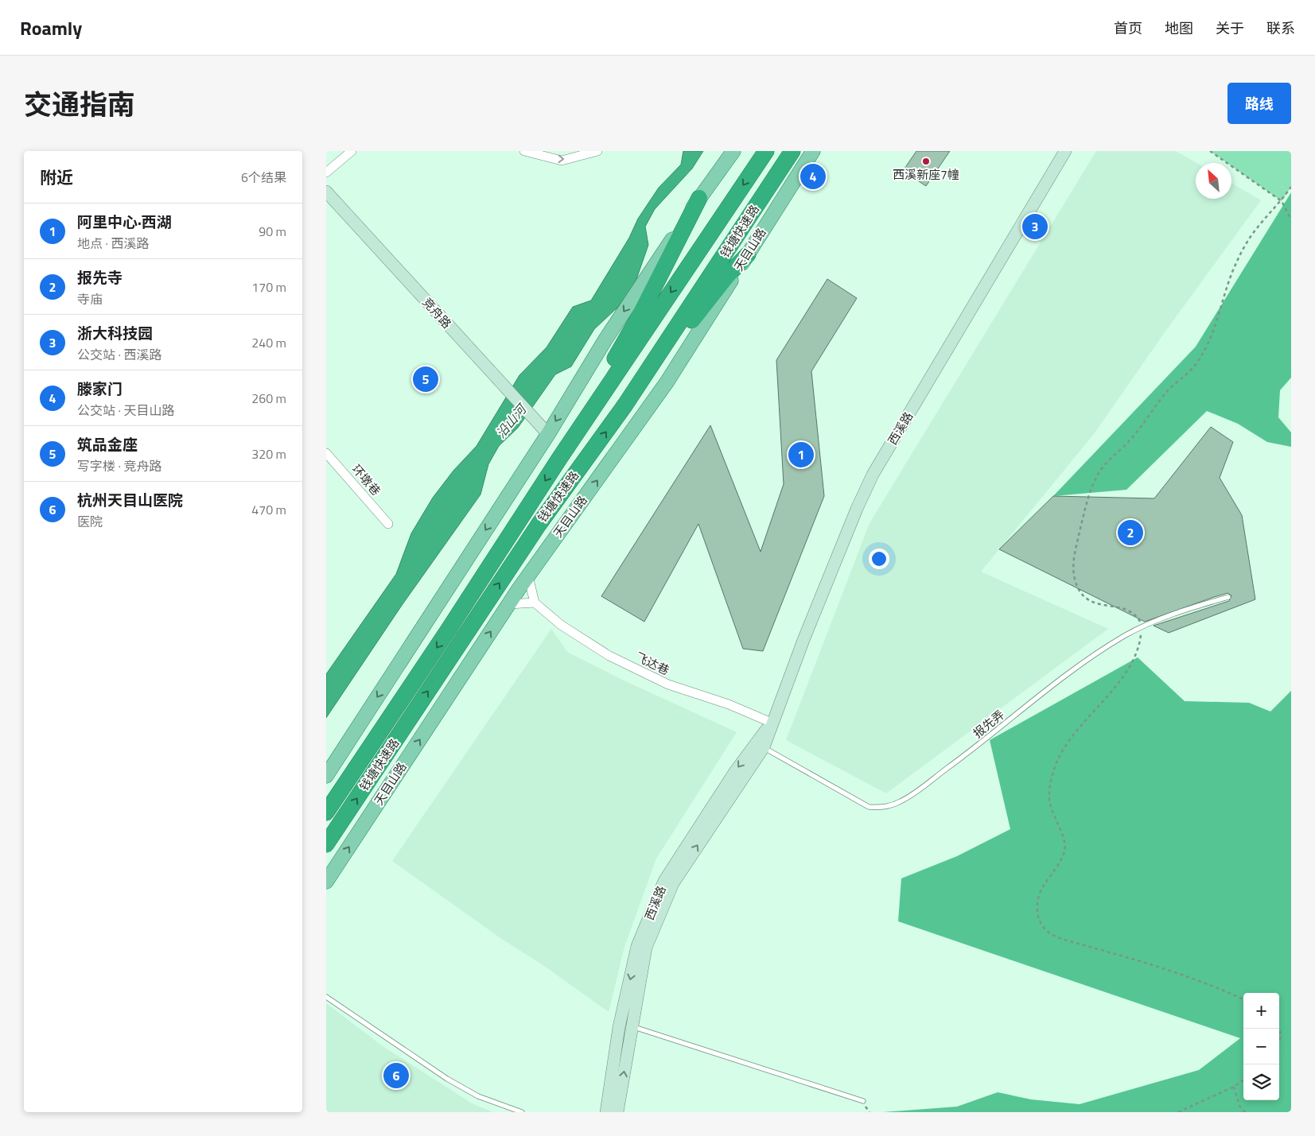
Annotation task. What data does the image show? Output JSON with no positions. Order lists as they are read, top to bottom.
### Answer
{
  "streets": {
    "highway": ["钱塘快速路"],
    "main road": ["天目山路", "竞舟路", "西溪路"],
    "street": ["环墩巷", "飞达巷"],
    "lane": ["报先弄"]
  },
  "crossings": [
    ["西溪路", "飞达巷"],
    ["西溪路", "报先弄"]
  ],
  "water": ["沿山河"],
  "places": ["西溪新座7幢"],
  "north": "top left",
  "page": {
    "header": "Roamly",
    "nav": [
      "首页",
      "地图",
      "关于",
      "联系"
    ],
    "title": "交通指南",
    "buttons": "路线",
    "heading": ["附近", "6个结果"],
    "pins": [
      "4",
      "3",
      "5",
      "1",
      "2",
      "6"
    ],
    "list": [
      {
        "mark": "1",
        "name": "阿里中心·西湖",
        "note": "地点 · 西溪路",
        "value": "90 m"
      },
      {
        "mark": "2",
        "name": "报先寺",
        "note": "寺庙",
        "value": "170 m"
      },
      {
        "mark": "3",
        "name": "浙大科技园",
        "note": "公交站 · 西溪路",
        "value": "240 m"
      },
      {
        "mark": "4",
        "name": "滕家门",
        "note": "公交站 · 天目山路",
        "value": "260 m"
      },
      {
        "mark": "5",
        "name": "筑品金座",
        "note": "写字楼 · 竞舟路",
        "value": "320 m"
      },
      {
        "mark": "6",
        "name": "杭州天目山医院",
        "note": "医院",
        "value": "470 m"
      }
    ],
    "map_buttons": ["+", "−"]
  }
}
